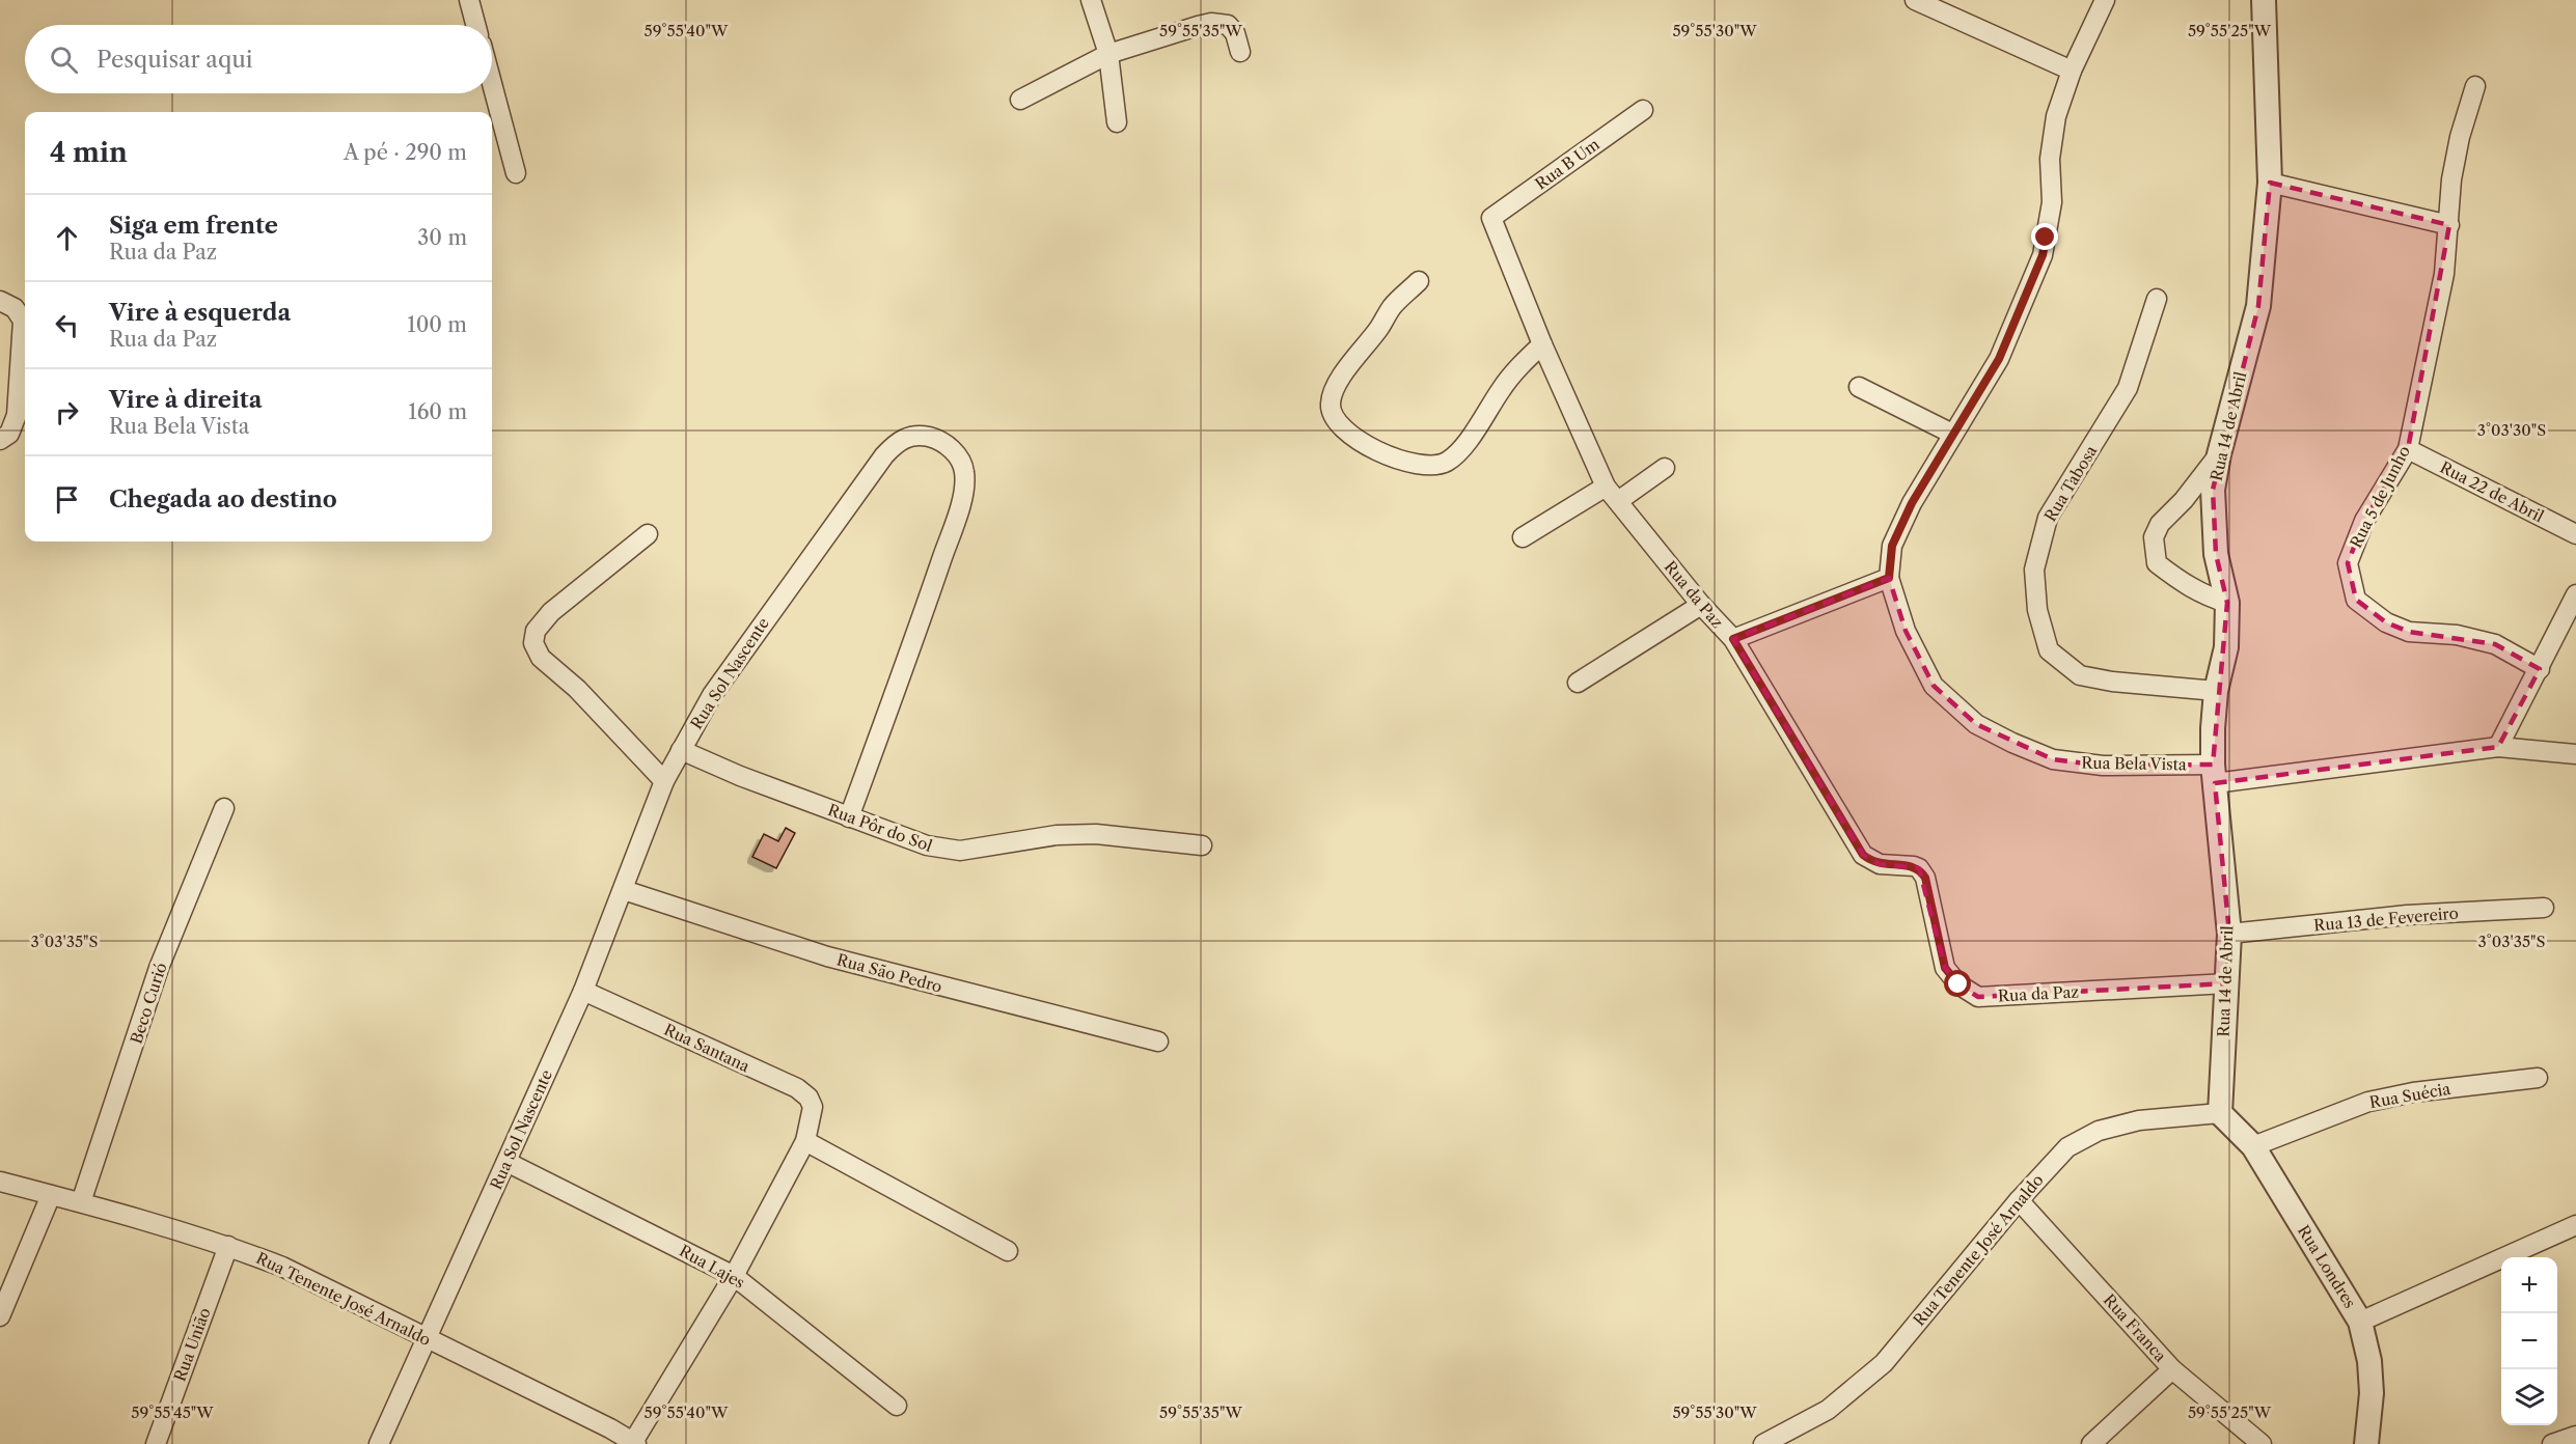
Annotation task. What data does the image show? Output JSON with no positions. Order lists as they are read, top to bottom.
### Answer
{
  "streets": {
    "street": [
      "Rua B Um",
      "Rua 14 de Abril",
      "Rua Tabosa",
      "Rua 22 de Abril",
      "Rua 5 de Junho",
      "Rua da Paz",
      "Rua Sol Nascente",
      "Rua Bela Vista",
      "Rua Pôr do Sol",
      "Rua 13 de Fevereiro",
      "Rua São Pedro",
      "Beco Curió",
      "Rua Santana",
      "Rua Suécia",
      "Rua Tenente José Arnaldo",
      "Rua Lajes",
      "Rua Londres",
      "Rua Franca",
      "Rua União"
    ]
  },
  "crossings": [
    ["Rua B Um", "Rua da Paz"],
    ["Rua 14 de Abril", "Rua Tabosa"],
    ["Rua 14 de Abril", "Rua da Paz"],
    ["Rua 14 de Abril", "Rua Bela Vista"],
    ["Rua 14 de Abril", "Rua 13 de Fevereiro"],
    ["Rua 14 de Abril", "Rua Tenente José Arnaldo"],
    ["Rua 14 de Abril", "Rua Londres"],
    ["Rua 22 de Abril", "Rua 5 de Junho"],
    ["Rua Sol Nascente", "Rua Pôr do Sol"],
    ["Rua Sol Nascente", "Rua São Pedro"],
    ["Rua Sol Nascente", "Rua Santana"],
    ["Rua Sol Nascente", "Rua Tenente José Arnaldo"],
    ["Rua Sol Nascente", "Rua Lajes"],
    ["Beco Curió", "Rua Tenente José Arnaldo"],
    ["Rua Suécia", "Rua Londres"],
    ["Rua Tenente José Arnaldo", "Rua Londres"],
    ["Rua Tenente José Arnaldo", "Rua Franca"],
    ["Rua Tenente José Arnaldo", "Rua União"]
  ],
  "page": {
    "search": "Pesquisar aqui",
    "heading": ["4 min", "A pé · 290 m"],
    "list": [
      ["Siga em frente", "Rua da Paz", "30 m"],
      ["Vire à esquerda", "Rua da Paz", "100 m"],
      ["Vire à direita", "Rua Bela Vista", "160 m"],
      "Chegada ao destino"
    ],
    "map_buttons": ["+", "−"]
  },
  "coordinates": [
    "59°55'40\"W",
    "59°55'35\"W",
    "59°55'30\"W",
    "59°55'25\"W",
    "3°03'30\"S",
    "3°03'35\"S",
    "59°55'45\"W"
  ]
}
